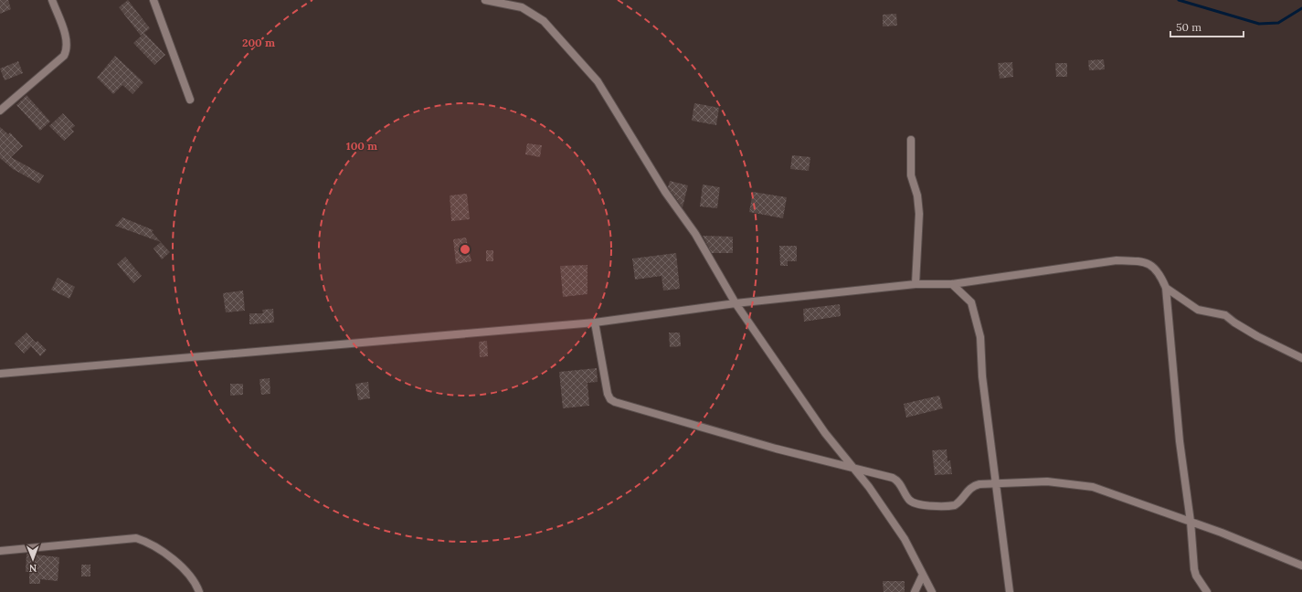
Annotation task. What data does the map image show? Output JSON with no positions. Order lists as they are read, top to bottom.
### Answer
{
  "scale_bar": "50 m",
  "north": "bottom",
  "rings": ["200 m", "100 m"]
}
